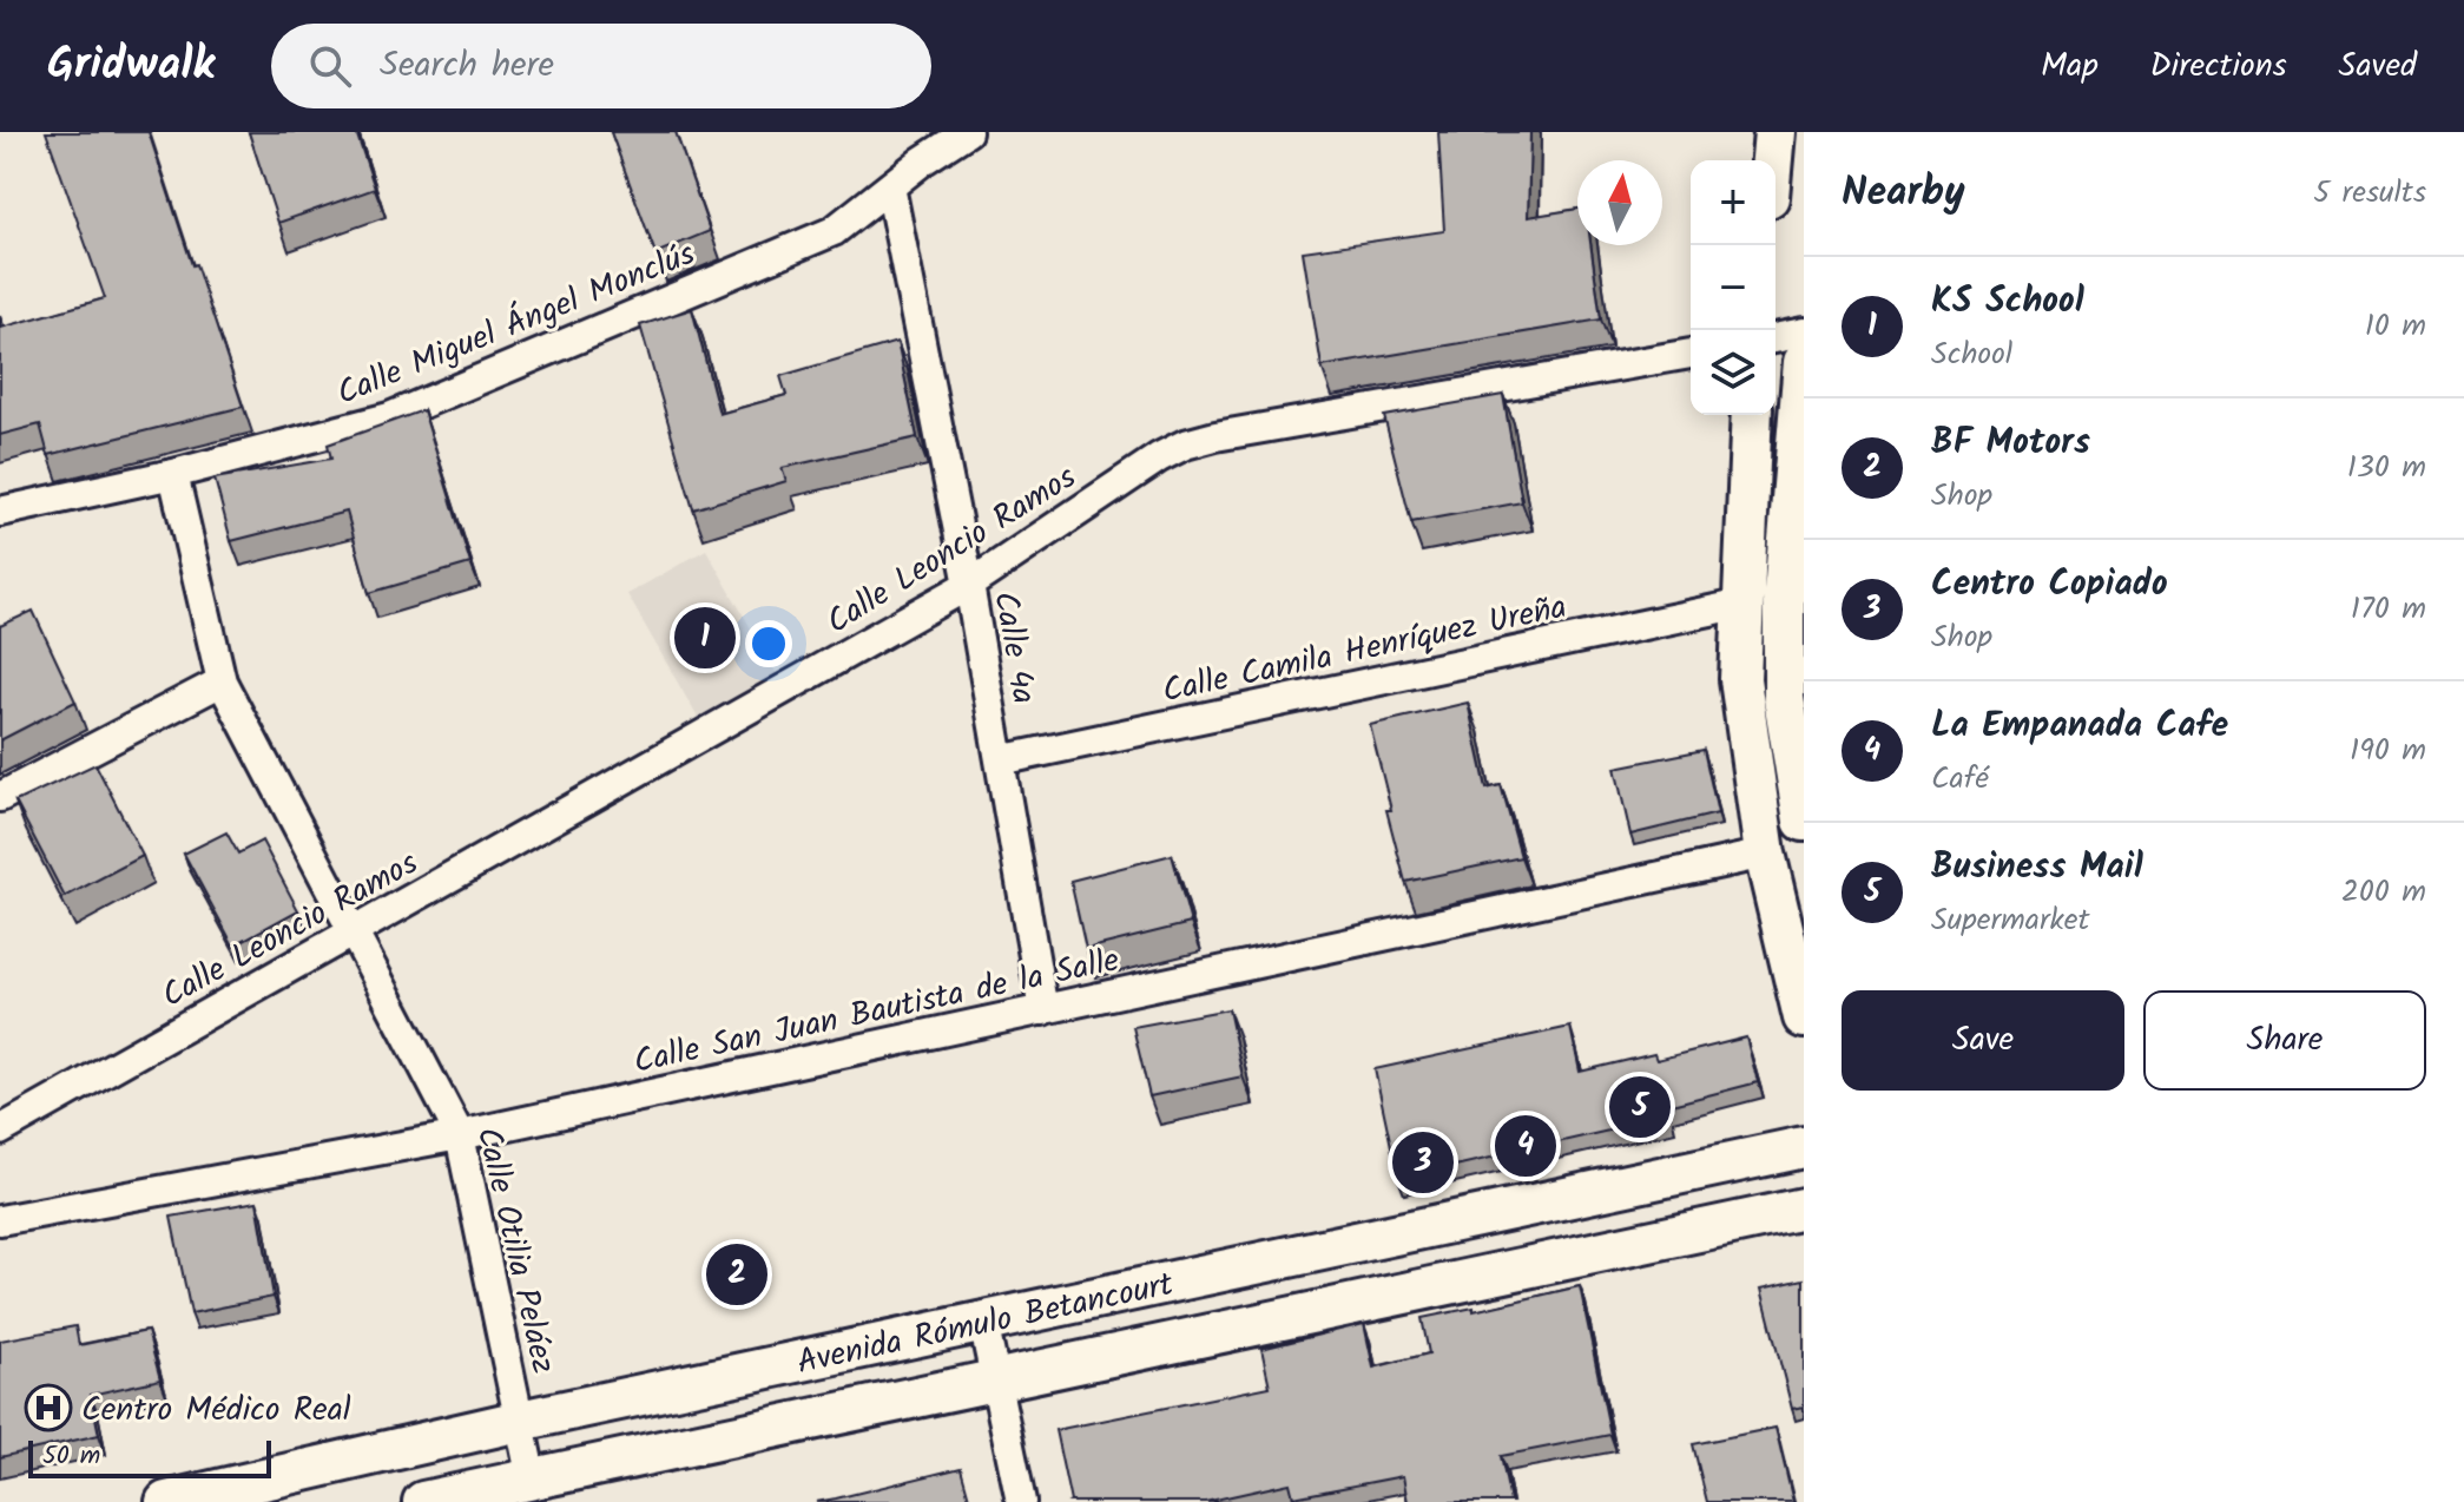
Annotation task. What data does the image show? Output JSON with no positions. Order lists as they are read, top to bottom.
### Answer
{
  "streets": {
    "main road": ["Avenida Rómulo Betancourt"],
    "street": [
      "Calle Miguel Ángel Monclús",
      "Calle Leoncio Ramos",
      "Calle 4a",
      "Calle Camila Henríquez Ureña",
      "Calle San Juan Bautista de la Salle",
      "Calle Otilia Peláez"
    ]
  },
  "crossings": [
    ["Calle Miguel Ángel Monclús", "Calle 4a"],
    ["Calle Miguel Ángel Monclús", "Calle Otilia Peláez"],
    ["Calle Leoncio Ramos", "Calle 4a"],
    ["Calle Leoncio Ramos", "Calle Otilia Peláez"],
    ["Calle 4a", "Calle Camila Henríquez Ureña"],
    ["Calle 4a", "Calle San Juan Bautista de la Salle"],
    ["Calle San Juan Bautista de la Salle", "Calle Otilia Peláez"],
    ["Calle Otilia Peláez", "Avenida Rómulo Betancourt"]
  ],
  "places": {
    "hospital": ["Centro Médico Real"]
  },
  "scale_bar": "50 m",
  "north": "top",
  "page": {
    "header": "Gridwalk",
    "search": "Search here",
    "nav": ["Map", "Directions", "Saved"],
    "heading": ["Nearby", "5 results"],
    "map_buttons": ["+", "−"],
    "list": [
      {
        "mark": "1",
        "name": "KS School",
        "note": "School",
        "value": "10 m"
      },
      {
        "mark": "2",
        "name": "BF Motors",
        "note": "Shop",
        "value": "130 m"
      },
      {
        "mark": "3",
        "name": "Centro Copiado",
        "note": "Shop",
        "value": "170 m"
      },
      {
        "mark": "4",
        "name": "La Empanada Cafe",
        "note": "Café",
        "value": "190 m"
      },
      {
        "mark": "5",
        "name": "Business Mail",
        "note": "Supermarket",
        "value": "200 m"
      }
    ],
    "pins": [
      "1",
      "5",
      "4",
      "3",
      "2"
    ],
    "buttons": ["Save", "Share"],
    "scale": "50 m"
  }
}
